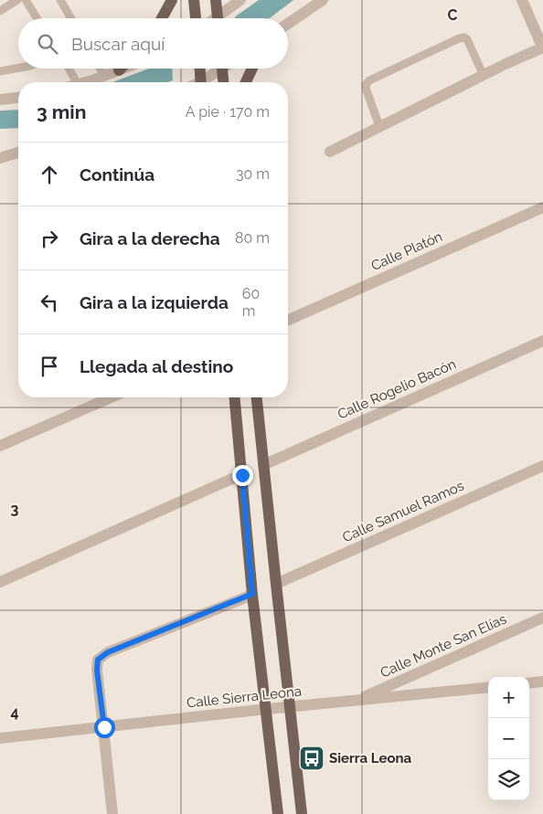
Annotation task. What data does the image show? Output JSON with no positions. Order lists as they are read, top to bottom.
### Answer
{
  "streets": {
    "street": [
      "Calle Platón",
      "Calle Rogelio Bacón",
      "Calle Samuel Ramos",
      "Calle Monte San Elías",
      "Calle Sierra Leona"
    ]
  },
  "crossings": [
    ["Calle Monte San Elías", "Calle Sierra Leona"]
  ],
  "places": {
    "bus stop": ["Sierra Leona"]
  },
  "page": {
    "search": "Buscar aquí",
    "heading": ["3 min", "A pie · 170 m"],
    "list": [
      ["Continúa", "30 m"],
      ["Gira a la derecha", "80 m"],
      ["Gira a la izquierda", "60 m"],
      "Llegada al destino"
    ],
    "map_buttons": ["+", "−"]
  },
  "grid": {
    "columns": ["C"],
    "rows": ["3", "4"]
  }
}
